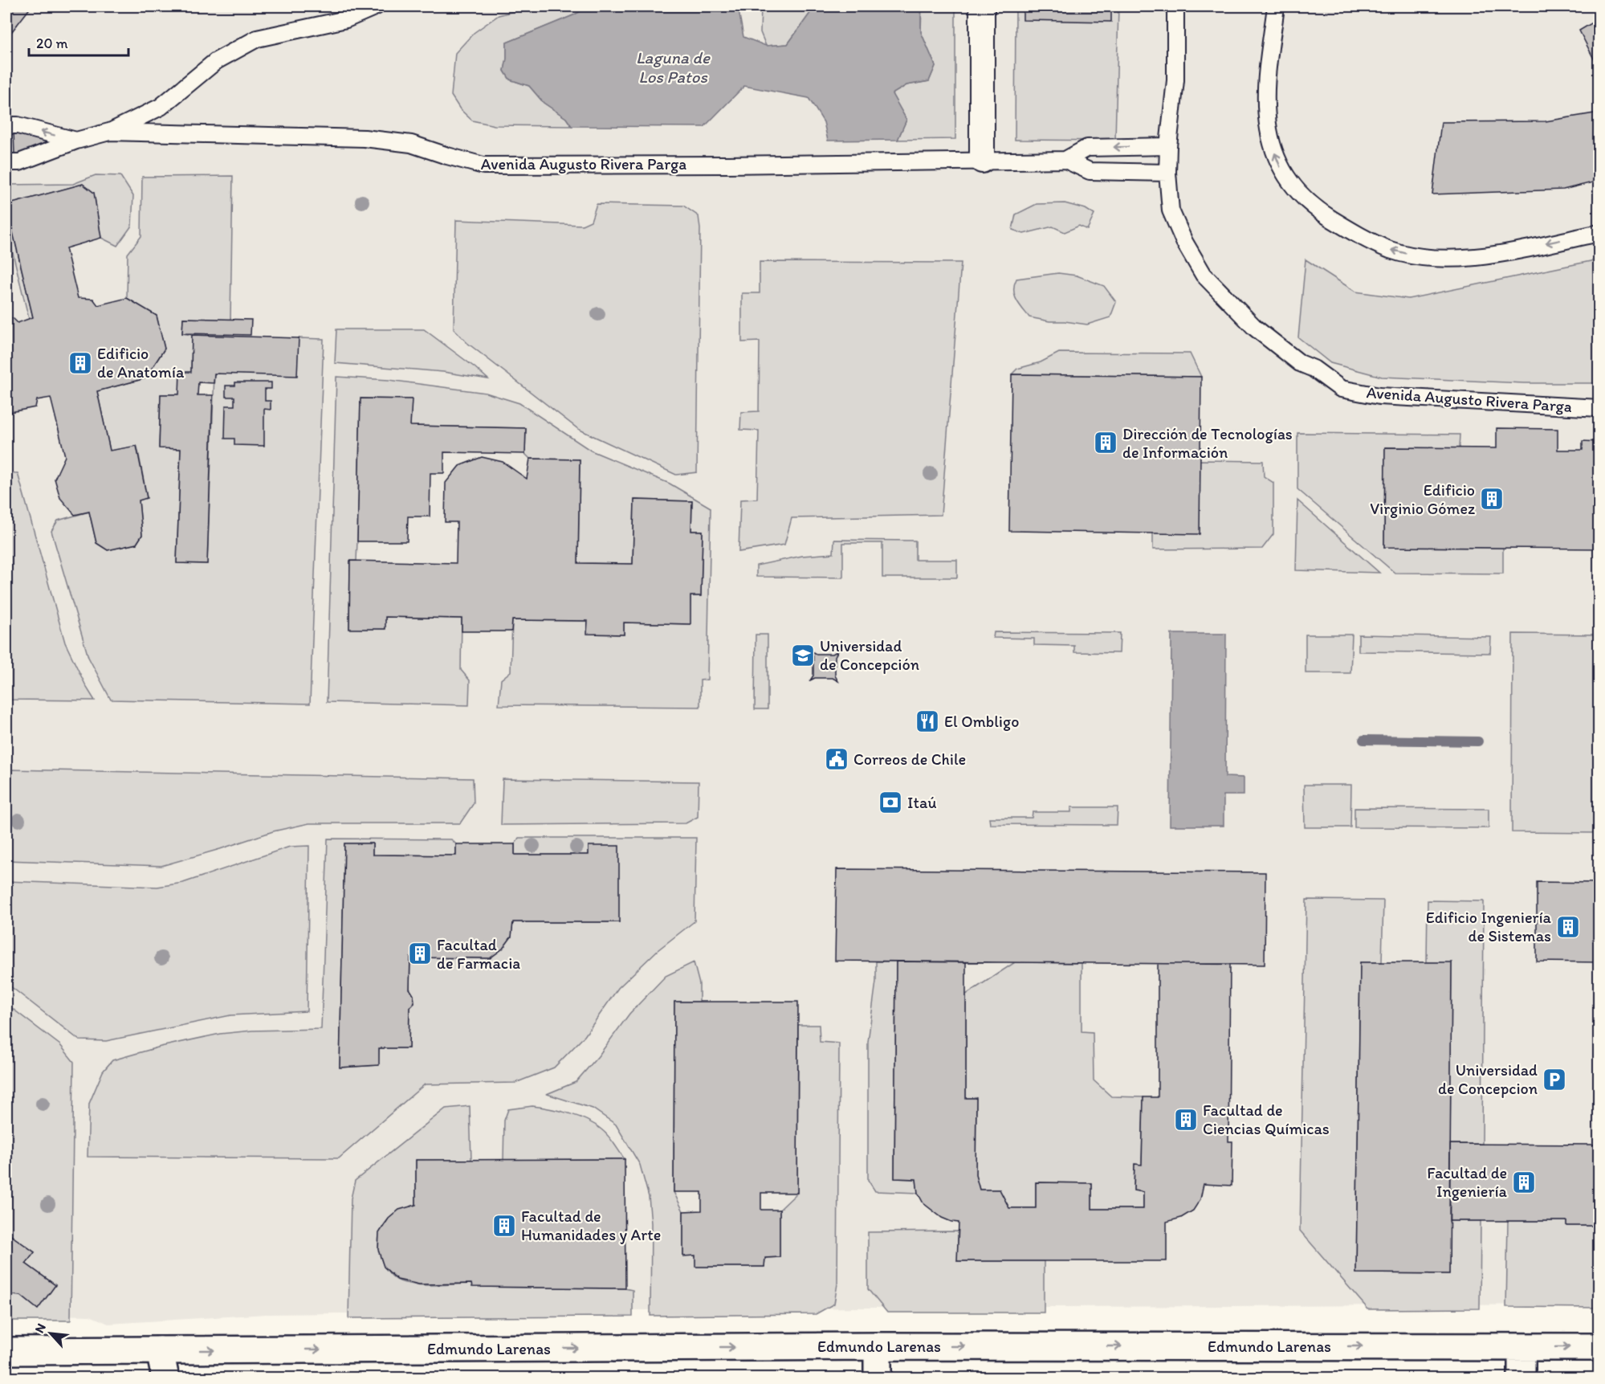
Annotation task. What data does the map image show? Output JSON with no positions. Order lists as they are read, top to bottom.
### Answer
{
  "streets": {
    "street": ["Edmundo Larenas"],
    "lane": ["Avenida Augusto Rivera Parga"]
  },
  "one_way": ["Edmundo Larenas"],
  "water": ["Laguna de Los Patos"],
  "places": {
    "building": [
      "Edificio de Anatomía",
      "Dirección de Tecnologías de Información",
      "Edificio Virginio Gómez",
      "Edificio Ingeniería de Sistemas",
      "Facultad de Farmacia",
      "Facultad de Ciencias Químicas",
      "Facultad de Ingeniería",
      "Facultad de Humanidades y Arte"
    ],
    "school or university": ["Universidad de Concepción"],
    "restaurant": ["El Ombligo"],
    "public building": ["Correos de Chile"],
    "bank": ["Itaú"],
    "parking": ["Universidad de Concepcion"]
  },
  "scale_bar": "20 m",
  "north": "top left"
}
